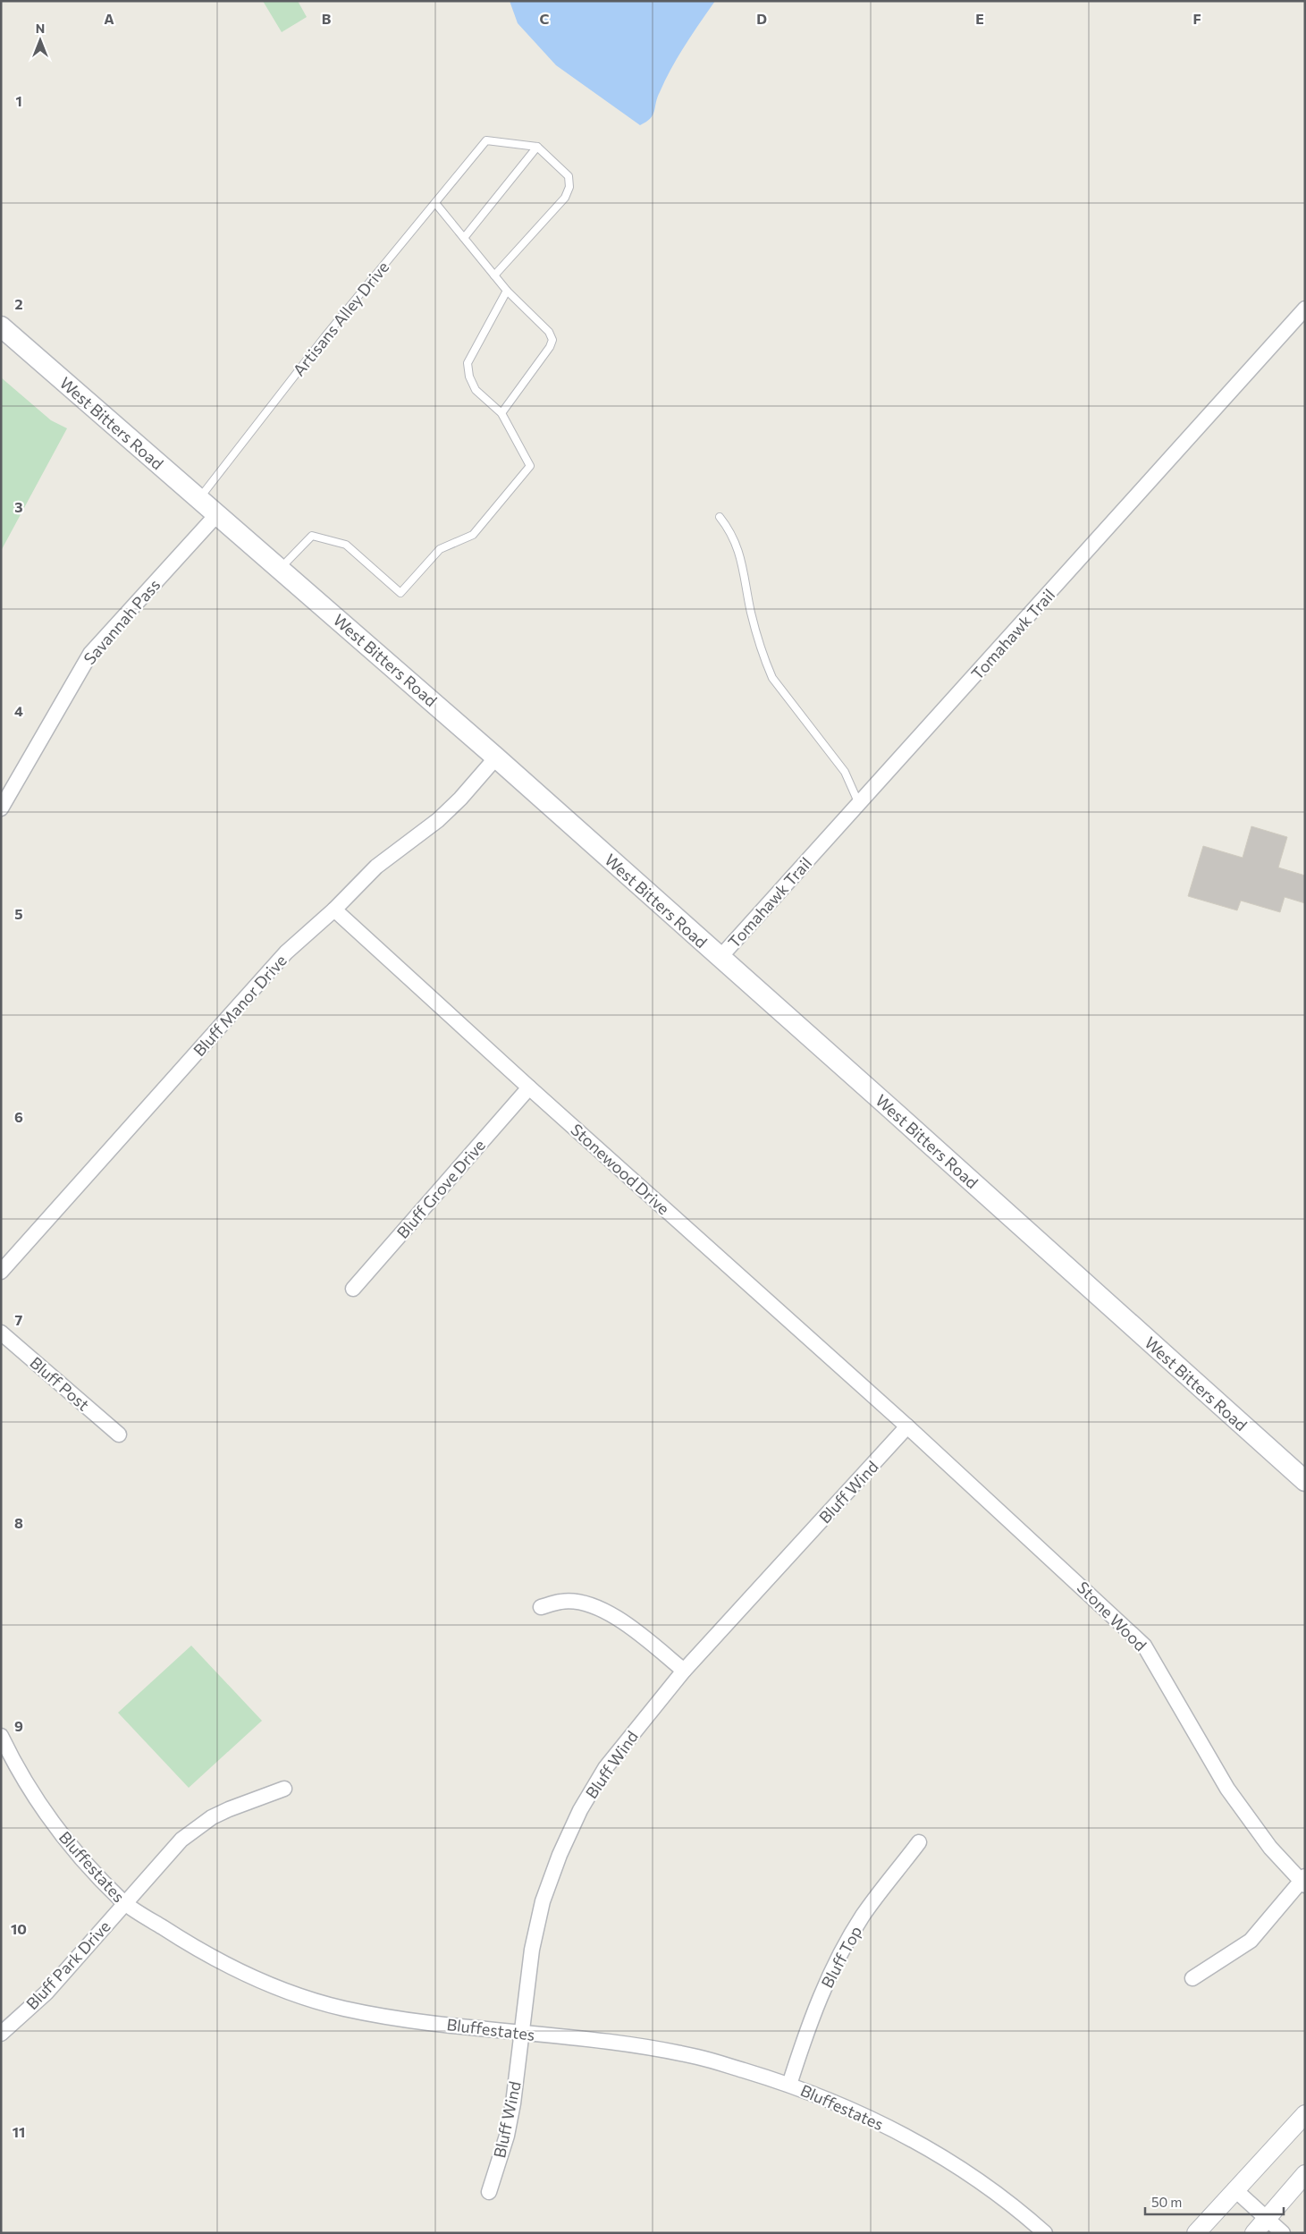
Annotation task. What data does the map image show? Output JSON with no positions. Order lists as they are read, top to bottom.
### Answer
{
  "streets": {
    "main road": ["West Bitters Road"],
    "street": [
      "Savannah Pass",
      "Tomahawk Trail",
      "Bluff Manor Drive",
      "Stonewood Drive",
      "Bluff Grove Drive",
      "Bluff Post",
      "Bluff Wind",
      "Stone Wood",
      "Bluffestates",
      "Bluff Top",
      "Bluff Park Drive"
    ],
    "lane": ["Artisans Alley Drive"]
  },
  "crossings": [
    ["Artisans Alley Drive", "West Bitters Road"],
    ["West Bitters Road", "Savannah Pass"],
    ["West Bitters Road", "Tomahawk Trail"],
    ["West Bitters Road", "Bluff Manor Drive"],
    ["Bluff Manor Drive", "Stonewood Drive"],
    ["Stonewood Drive", "Bluff Grove Drive"],
    ["Stonewood Drive", "Bluff Wind"],
    ["Stonewood Drive", "Stone Wood"],
    ["Bluff Wind", "Stone Wood"],
    ["Bluff Wind", "Bluffestates"],
    ["Bluffestates", "Bluff Top"],
    ["Bluffestates", "Bluff Park Drive"]
  ],
  "scale_bar": "50 m",
  "north": "top",
  "grid": {
    "columns": [
      "A",
      "B",
      "C",
      "D",
      "E",
      "F"
    ],
    "rows": [
      "1",
      "2",
      "3",
      "4",
      "5",
      "6",
      "7",
      "8",
      "9",
      "10",
      "11"
    ]
  }
}
